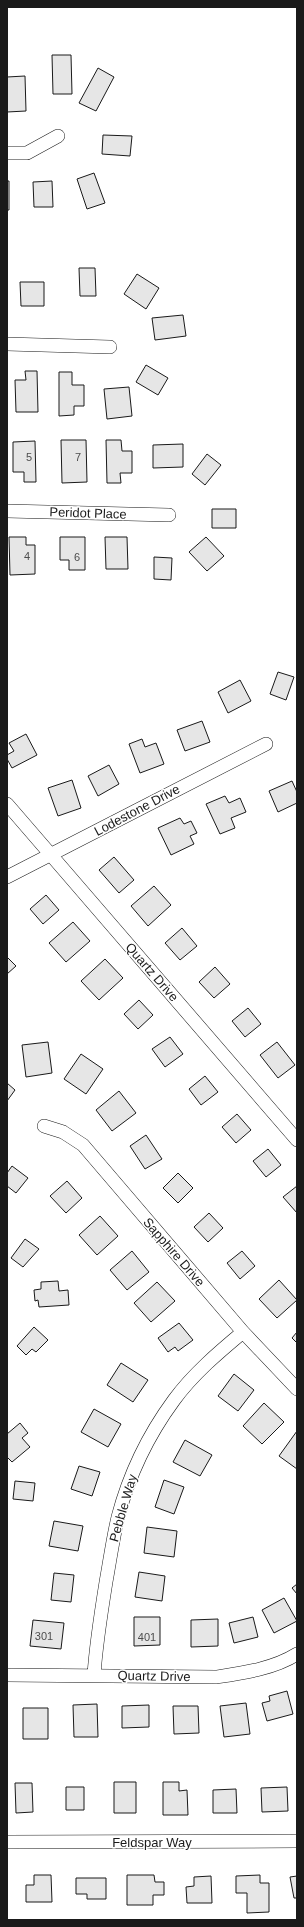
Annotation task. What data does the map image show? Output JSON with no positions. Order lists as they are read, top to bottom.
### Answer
{
  "streets": {
    "street": [
      "Peridot Place",
      "Lodestone Drive",
      "Quartz Drive",
      "Sapphire Drive",
      "Pebble Way",
      "Feldspar Way"
    ]
  },
  "crossings": [
    ["Lodestone Drive", "Quartz Drive"],
    ["Quartz Drive", "Pebble Way"],
    ["Sapphire Drive", "Pebble Way"]
  ],
  "house_numbers": [
    "5",
    "7",
    "4",
    "6",
    "301",
    "401"
  ]
}
